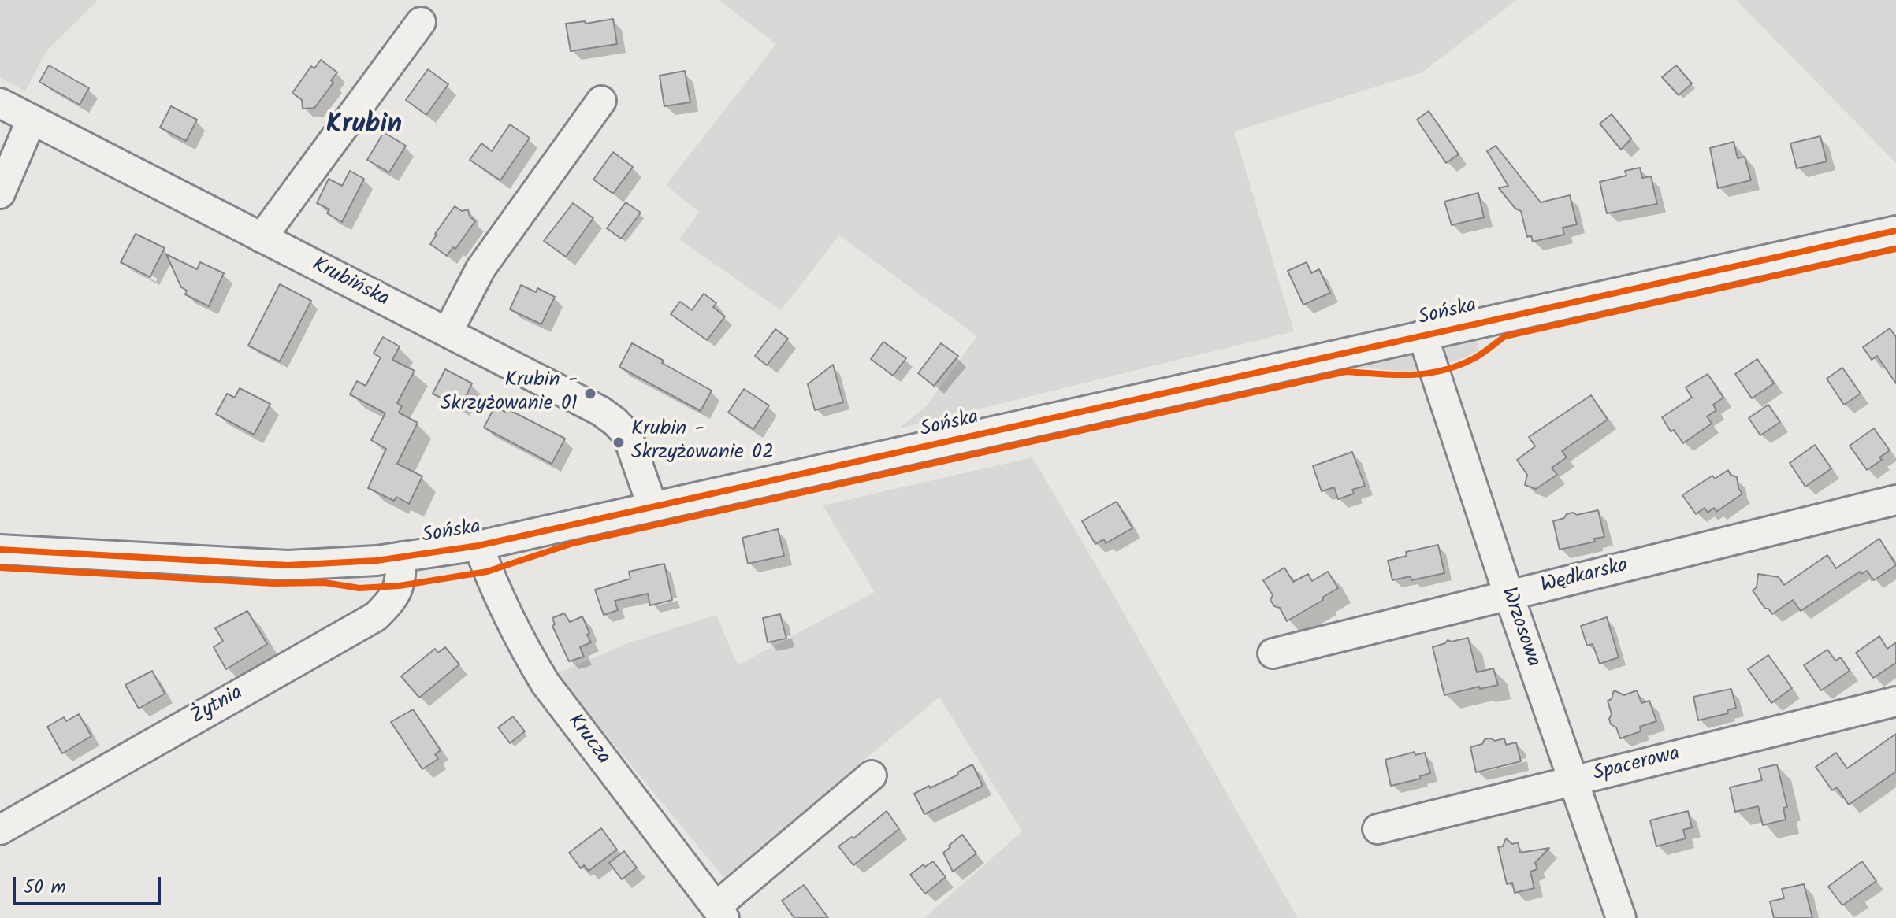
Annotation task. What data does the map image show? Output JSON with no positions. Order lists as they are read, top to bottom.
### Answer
{
  "streets": {
    "street": [
      "Krubińska",
      "Sońska",
      "Wędkarska",
      "Wrzosowa",
      "Żytnia",
      "Krucza",
      "Spacerowa"
    ]
  },
  "crossings": [
    ["Krubińska", "Sońska"],
    ["Sońska", "Wrzosowa"],
    ["Sońska", "Żytnia"],
    ["Sońska", "Krucza"],
    ["Wędkarska", "Wrzosowa"],
    ["Wrzosowa", "Spacerowa"]
  ],
  "districts": ["Krubin"],
  "places": ["Krubin - Skrzyżowanie 01", "Krubin - Skrzyżowanie 02"],
  "scale_bar": "50 m"
}
